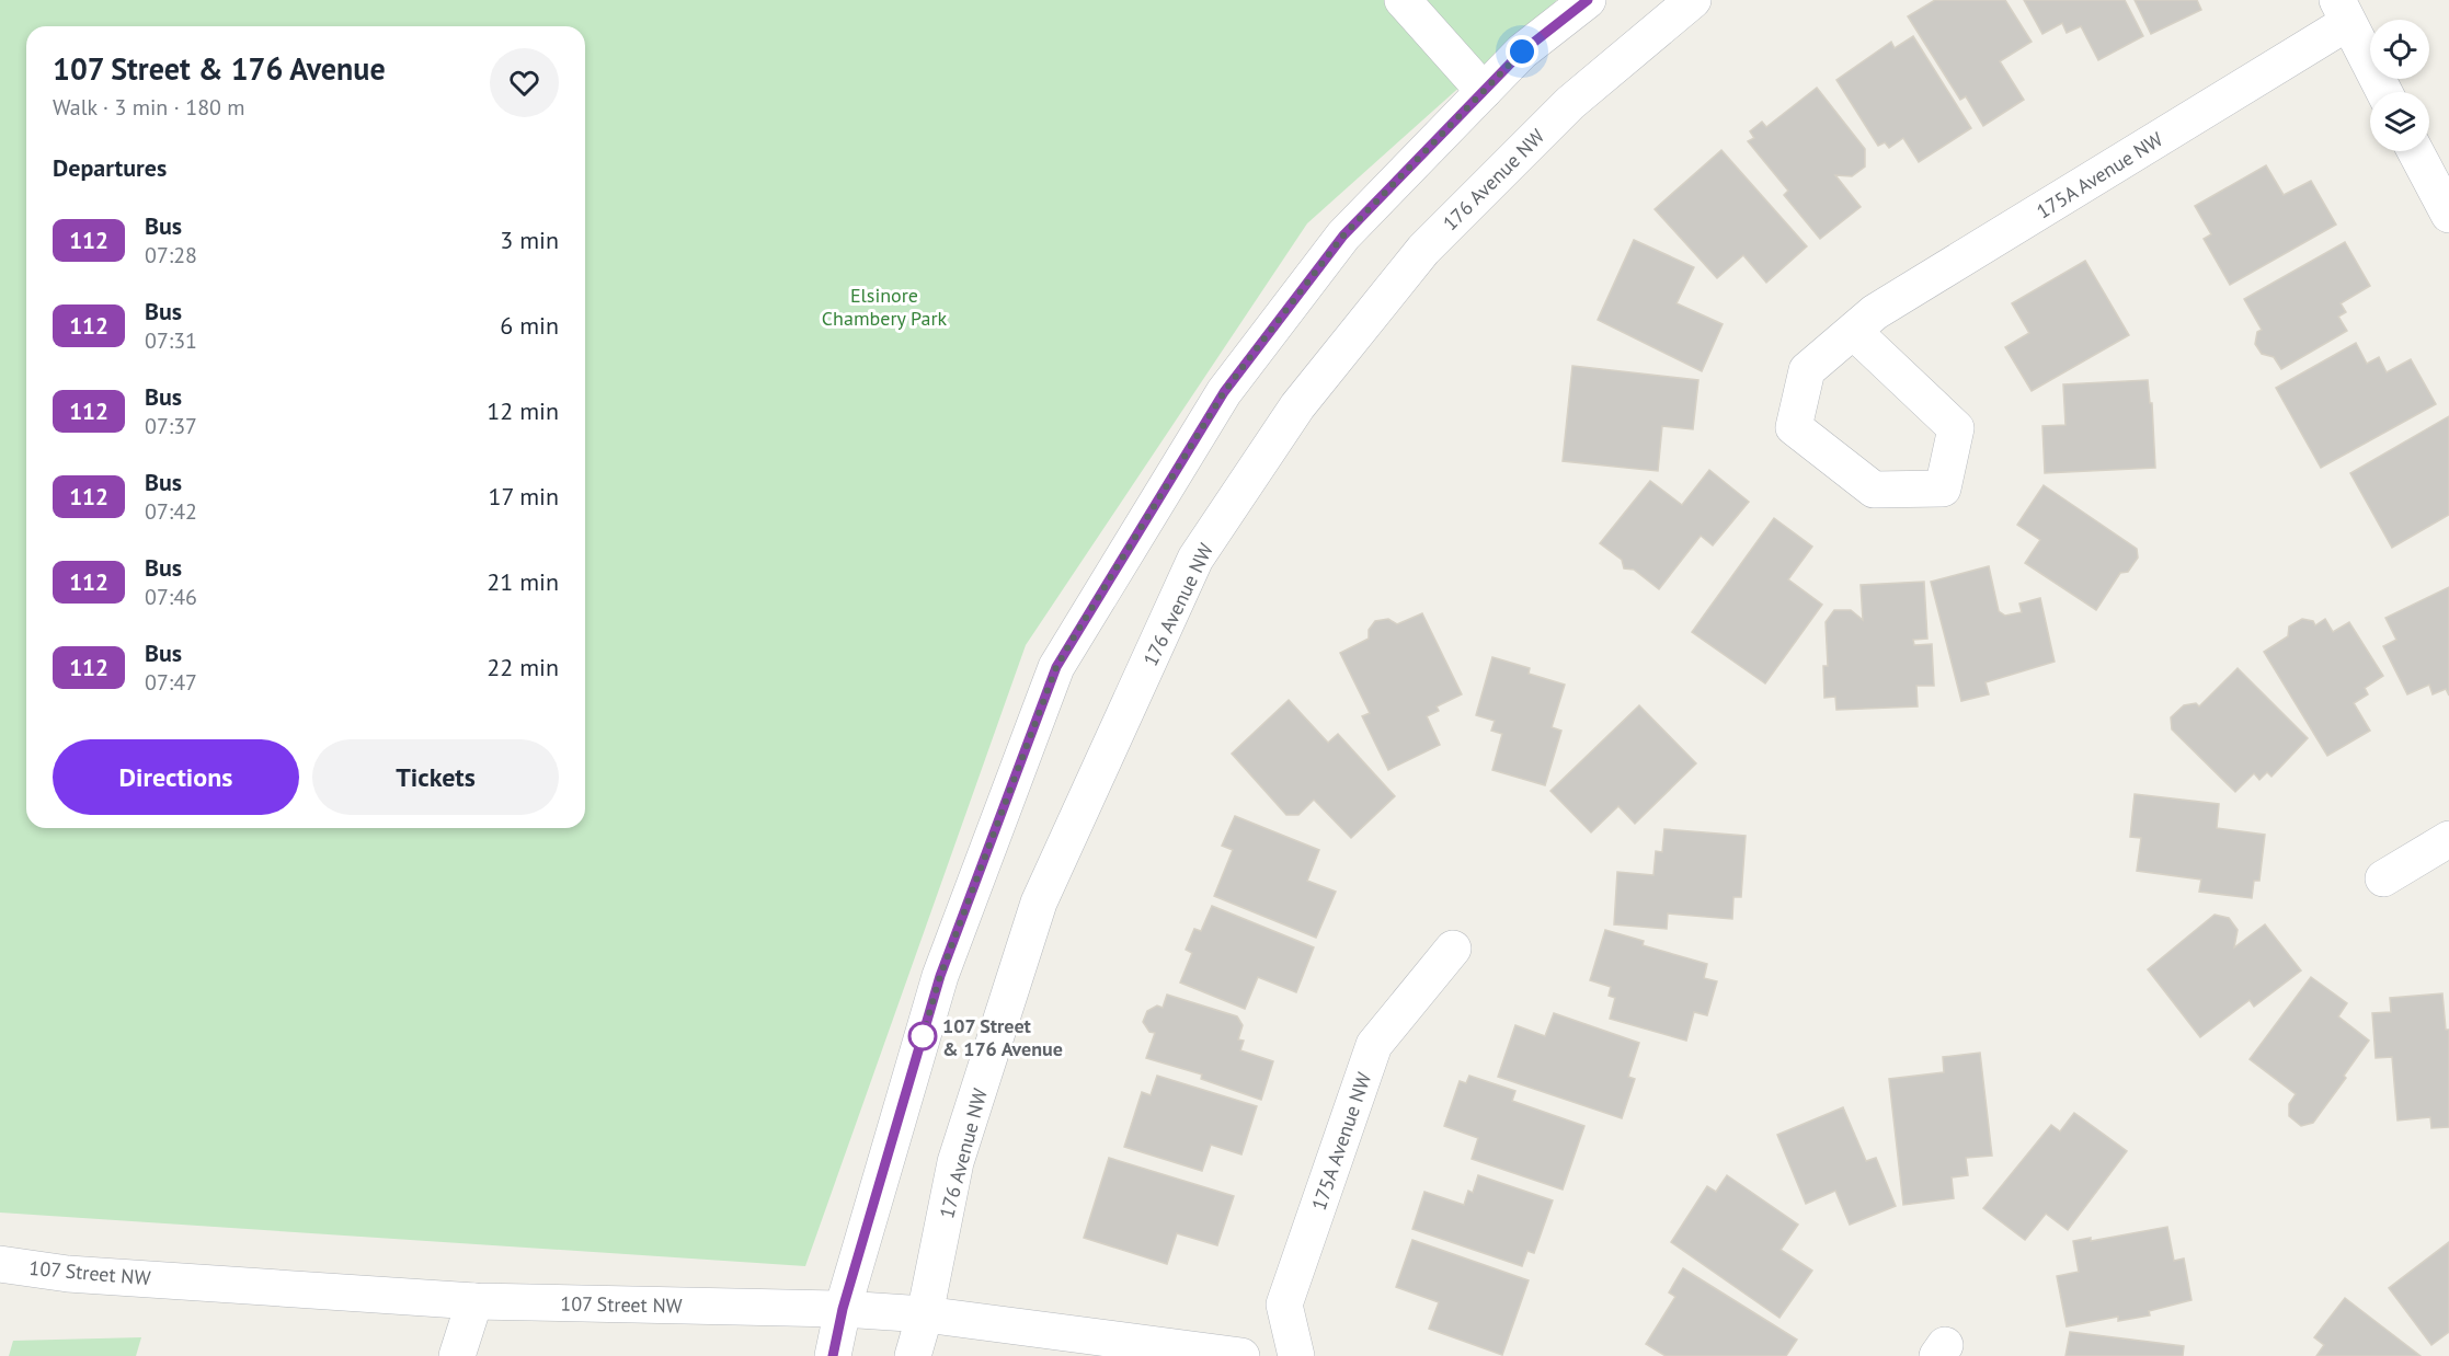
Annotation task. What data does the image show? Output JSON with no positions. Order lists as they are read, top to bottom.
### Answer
{
  "streets": {
    "street": ["175A Avenue NW", "176 Avenue NW", "107 Street NW"]
  },
  "crossings": [
    ["176 Avenue NW", "107 Street NW"]
  ],
  "parks": ["Elsinore Chambery Park"],
  "places": ["107 Street & 176 Avenue"],
  "lines": ["bus line 112"],
  "page": {
    "heading": [
      ["107 Street & 176 Avenue", "Walk · 3 min · 180 m"],
      "Departures"
    ],
    "list": [
      {
        "mark": "112",
        "name": "Bus",
        "note": "07:28",
        "value": "3 min"
      },
      {
        "mark": "112",
        "name": "Bus",
        "note": "07:31",
        "value": "6 min"
      },
      {
        "mark": "112",
        "name": "Bus",
        "note": "07:37",
        "value": "12 min"
      },
      {
        "mark": "112",
        "name": "Bus",
        "note": "07:42",
        "value": "17 min"
      },
      {
        "mark": "112",
        "name": "Bus",
        "note": "07:46",
        "value": "21 min"
      },
      {
        "mark": "112",
        "name": "Bus",
        "note": "07:47",
        "value": "22 min"
      }
    ],
    "buttons": ["Directions", "Tickets"]
  }
}
